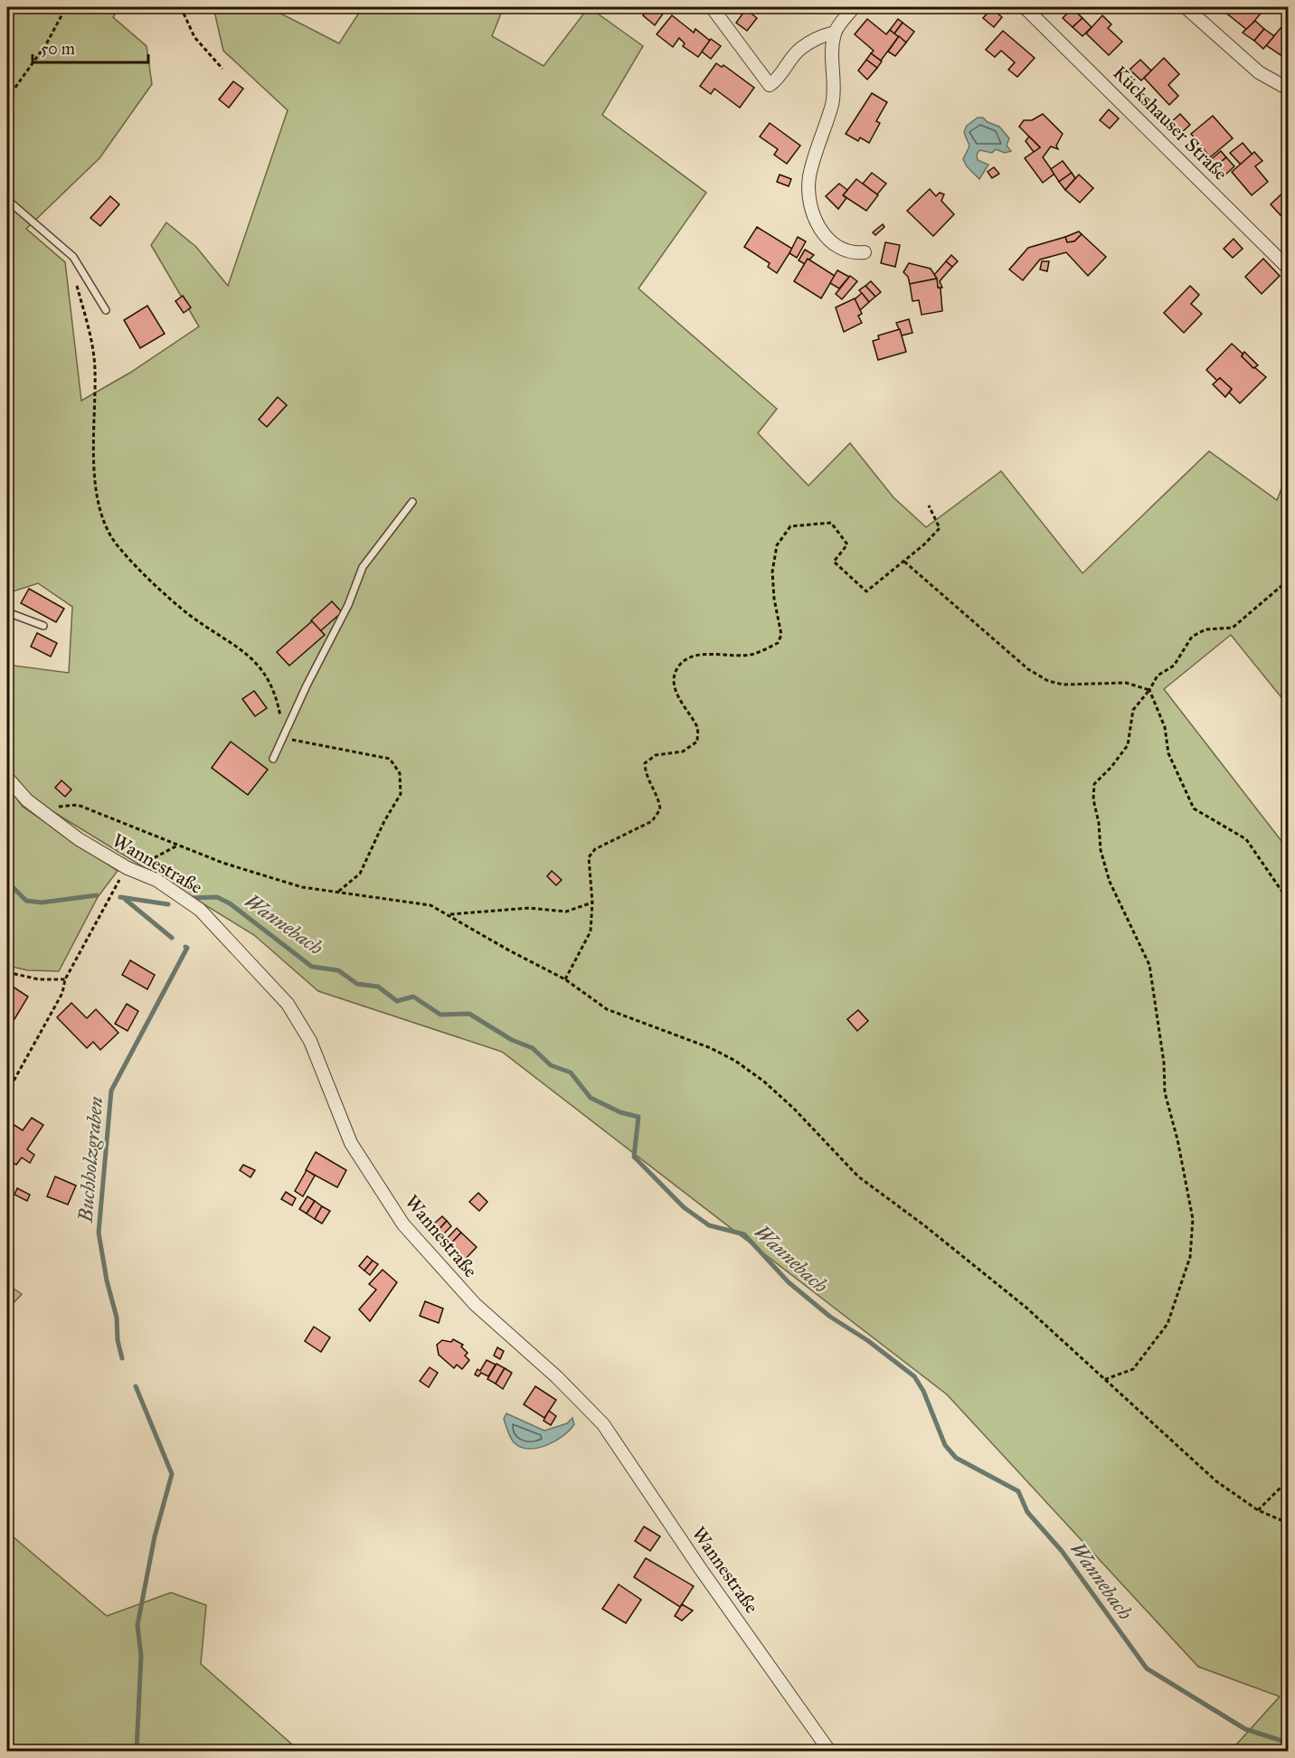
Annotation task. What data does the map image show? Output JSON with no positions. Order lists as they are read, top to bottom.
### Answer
{
  "streets": {
    "street": ["Kückshauser Straße", "Wannestraße"]
  },
  "water": ["Wannebach", "Buchholzgraben"],
  "scale_bar": "50 m"
}
